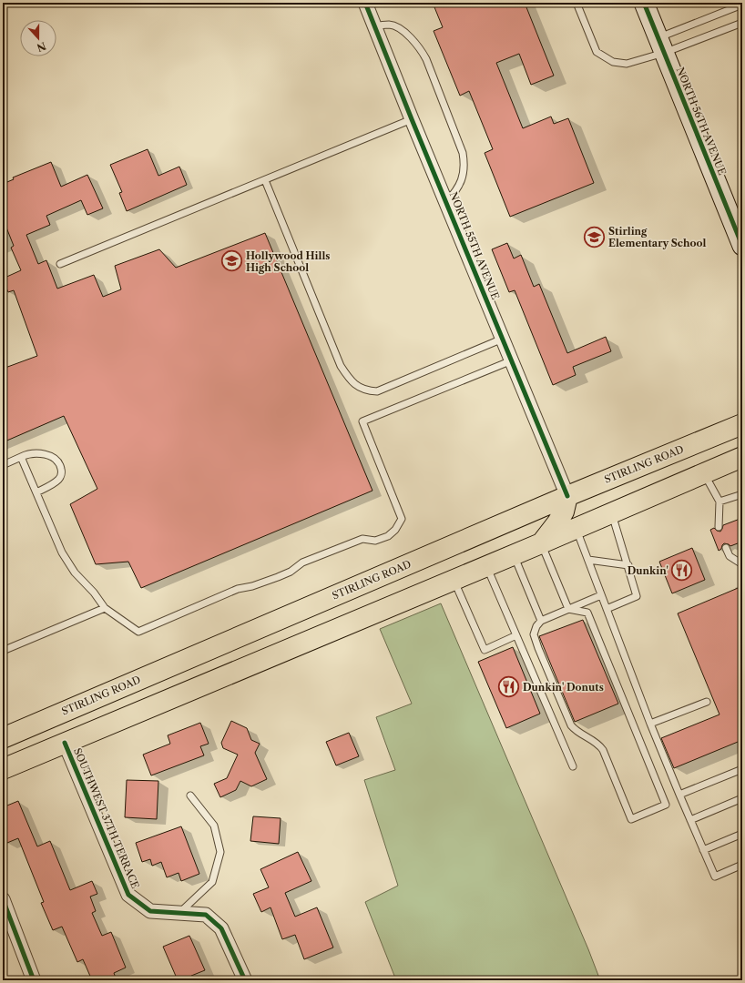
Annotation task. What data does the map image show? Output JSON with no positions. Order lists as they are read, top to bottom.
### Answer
{
  "streets": {
    "main road": ["STIRLING ROAD"],
    "street": ["NORTH 56TH AVENUE", "NORTH 55TH AVENUE", "SOUTHWEST 37TH TERRACE"]
  },
  "crossings": [
    ["NORTH 55TH AVENUE", "STIRLING ROAD"]
  ],
  "places": {
    "school or university": ["Stirling Elementary School", "Hollywood Hills High School"],
    "restaurant": ["Dunkin'", "Dunkin' Donuts"]
  },
  "north": "bottom"
}
